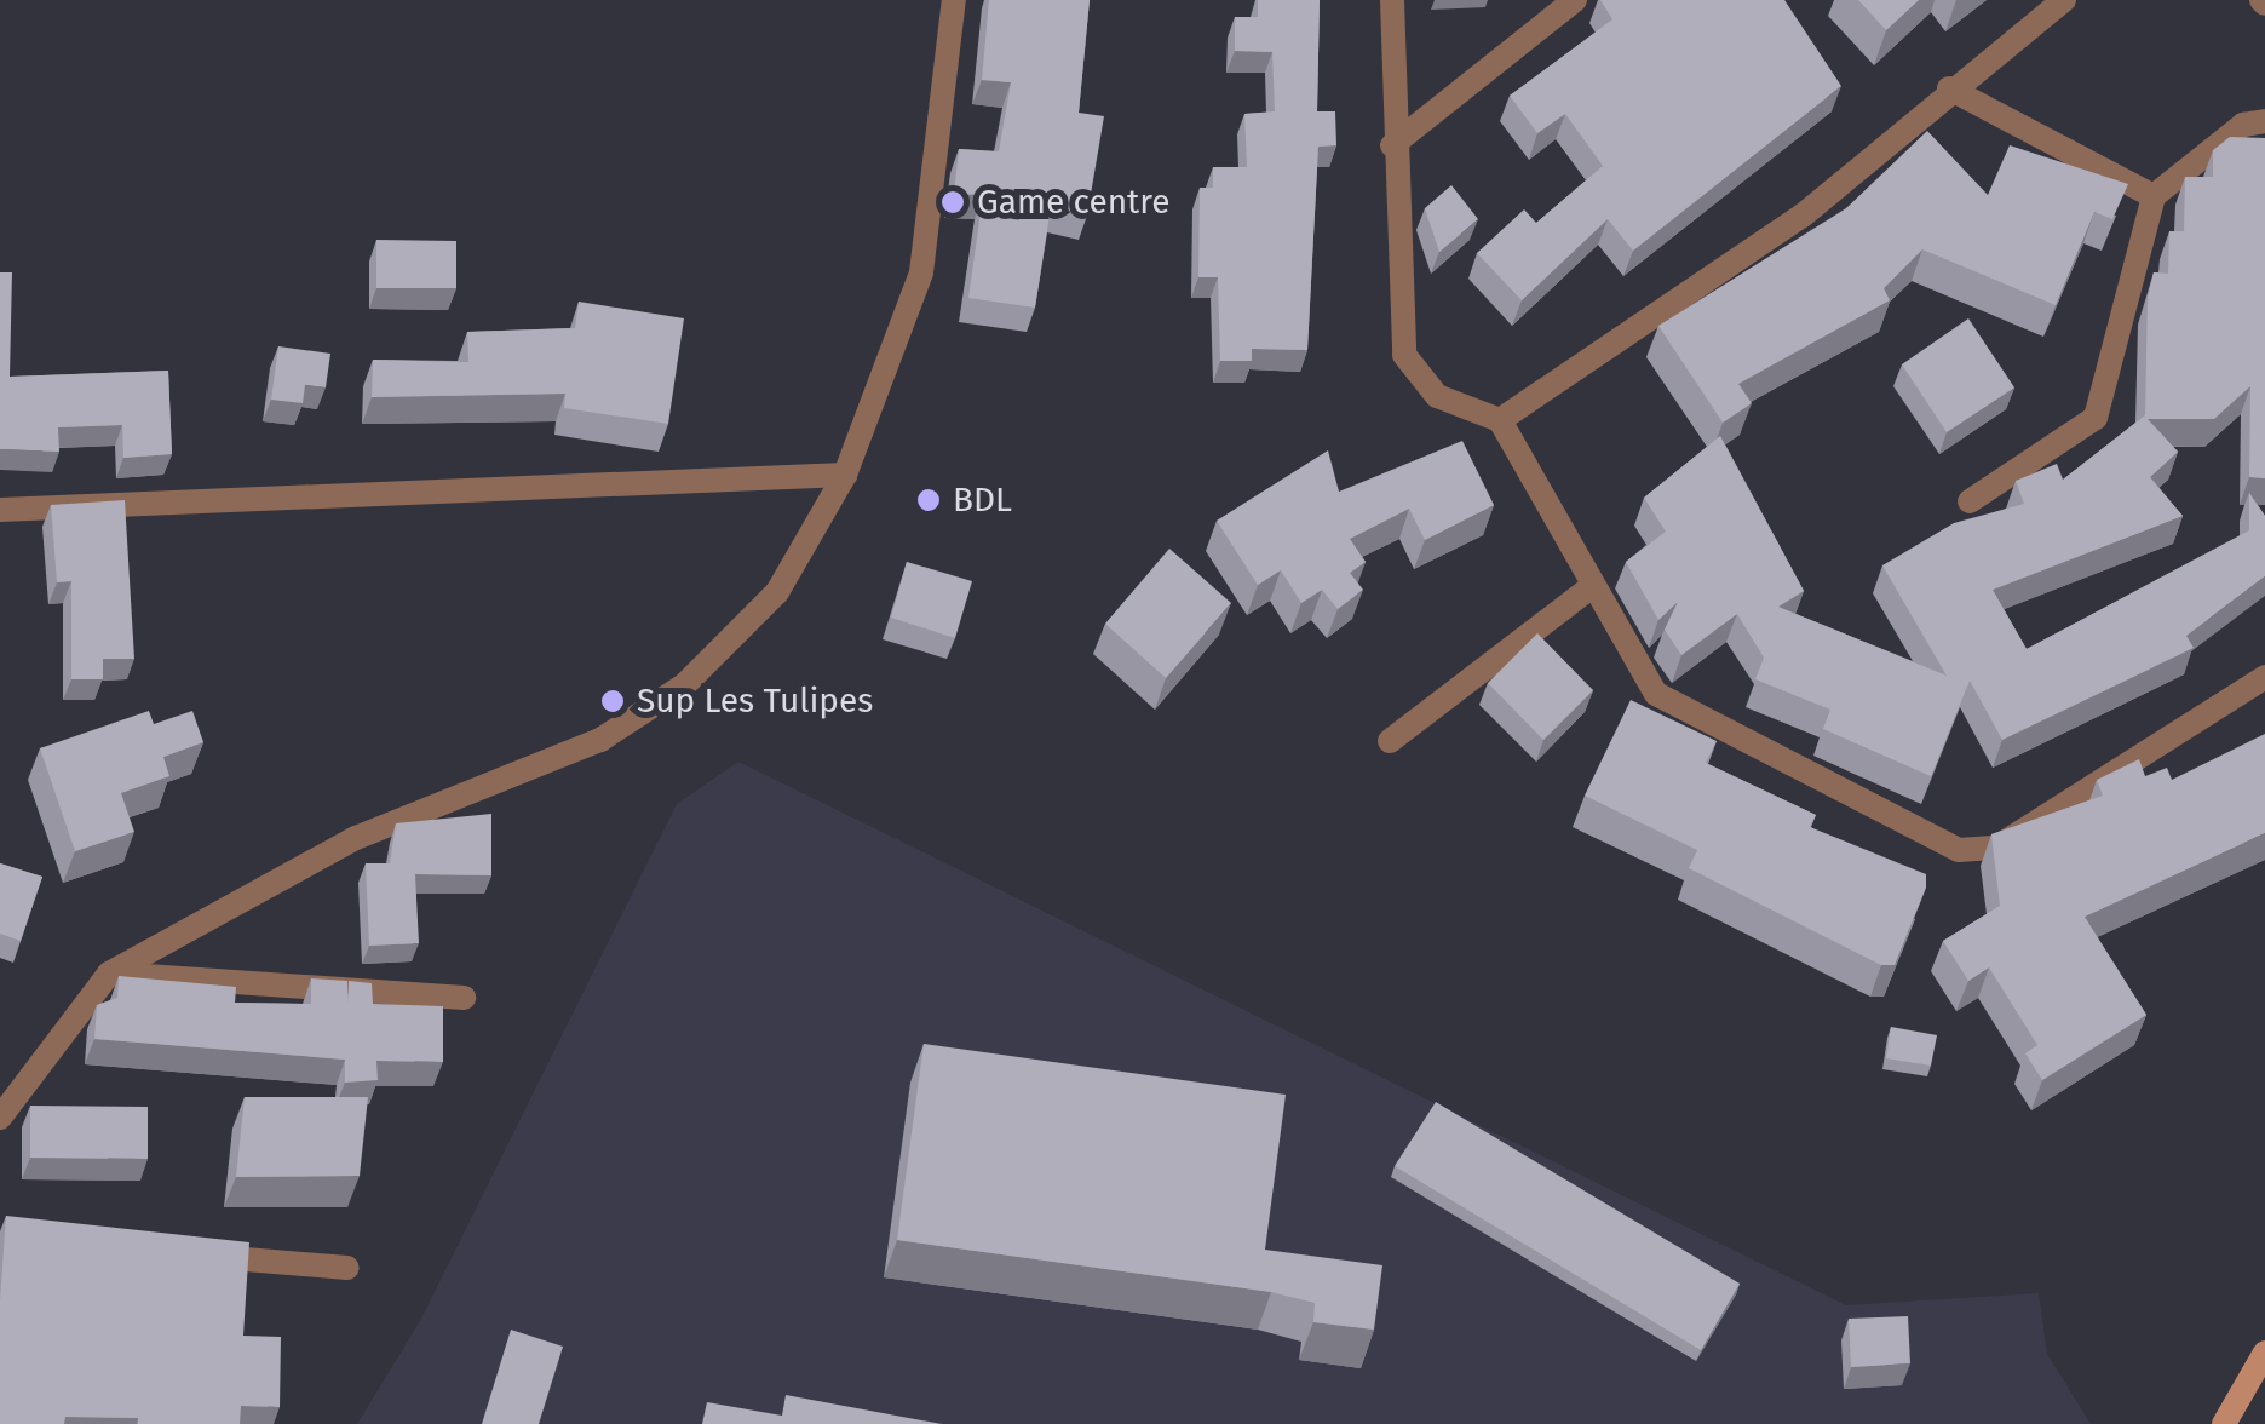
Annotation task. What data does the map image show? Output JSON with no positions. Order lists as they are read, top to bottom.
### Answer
{
  "places": ["Game centre", "BDL", "Sup Les Tulipes"]
}
